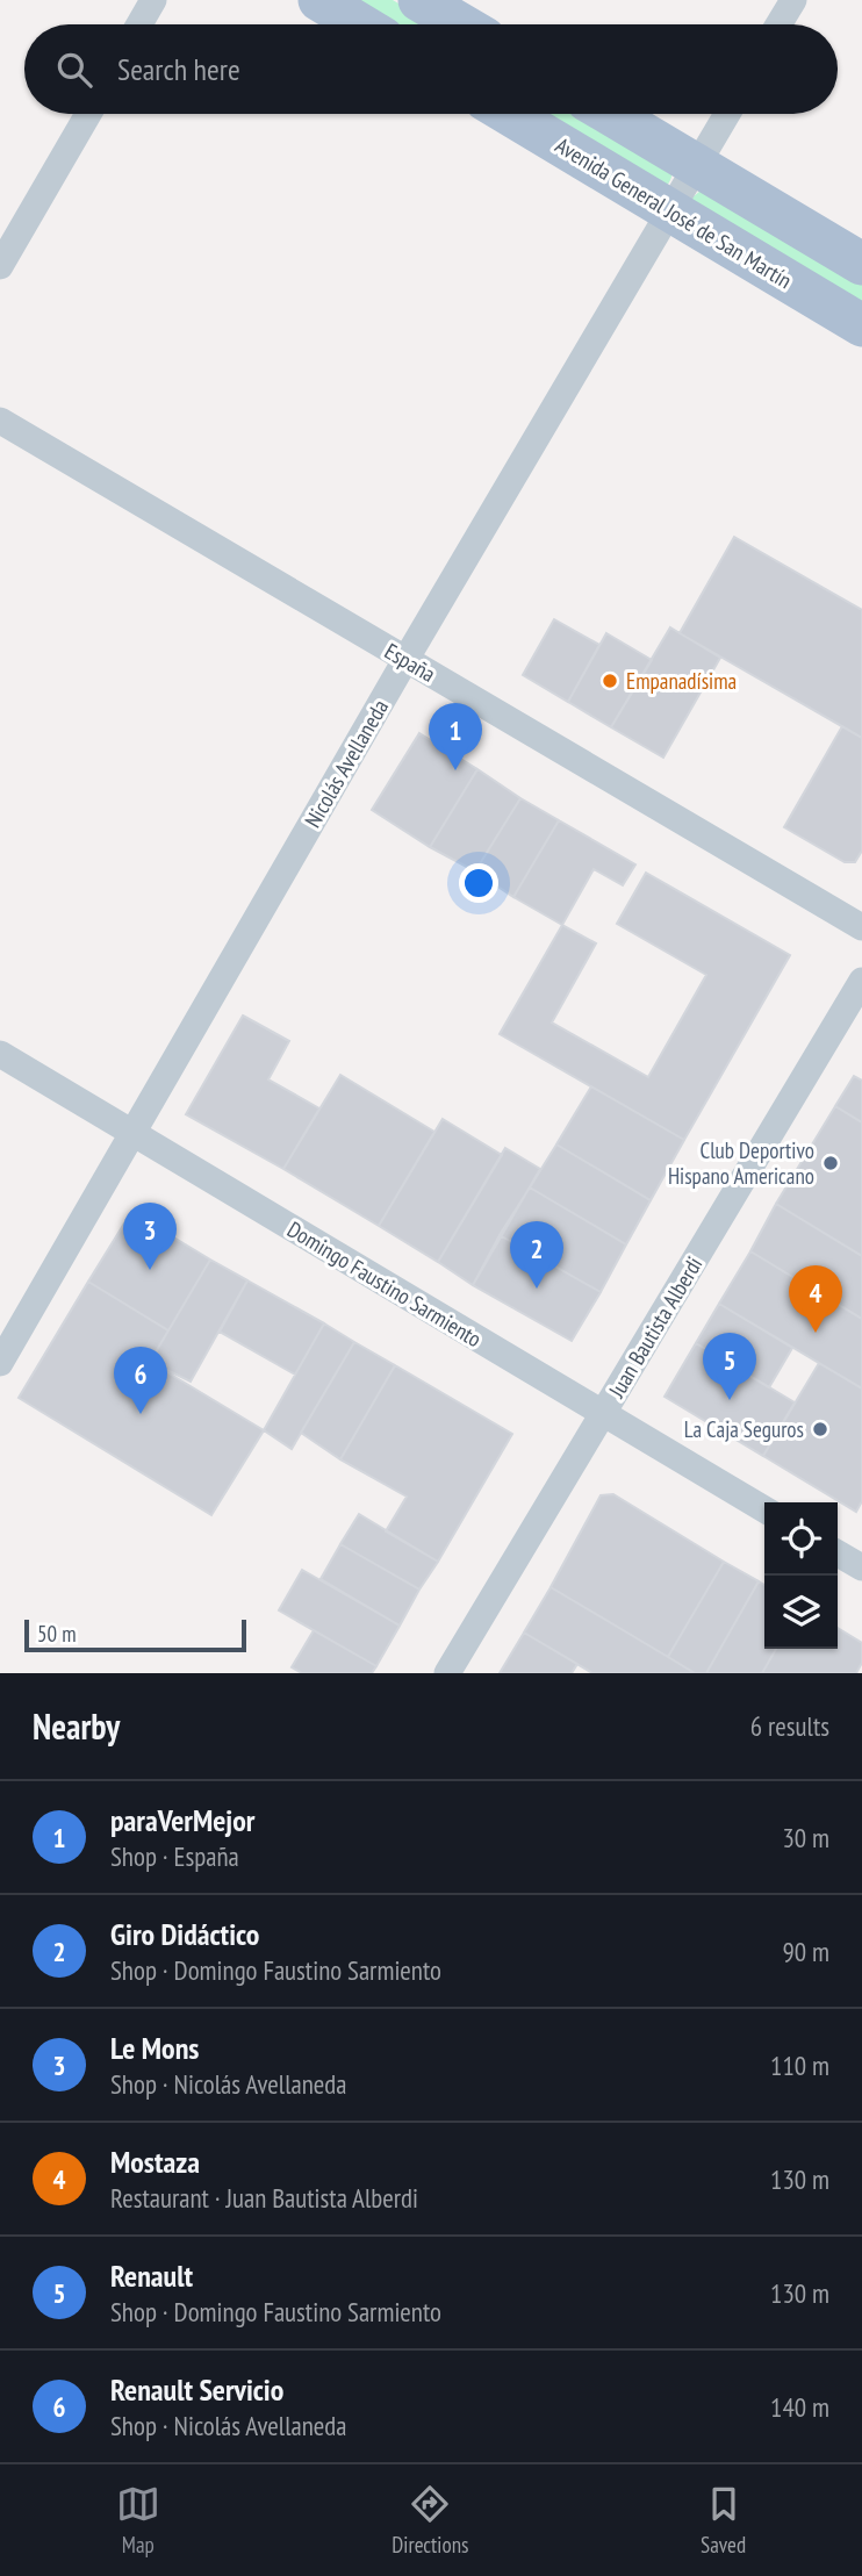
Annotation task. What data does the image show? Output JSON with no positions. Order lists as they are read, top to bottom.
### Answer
{
  "streets": {
    "main road": ["Avenida General José de San Martín"],
    "street": [
      "España",
      "Nicolás Avellaneda",
      "Domingo Faustino Sarmiento",
      "Juan Bautista Alberdi"
    ]
  },
  "crossings": [
    ["Avenida General José de San Martín", "Nicolás Avellaneda"],
    ["España", "Nicolás Avellaneda"],
    ["Nicolás Avellaneda", "Domingo Faustino Sarmiento"],
    ["Domingo Faustino Sarmiento", "Juan Bautista Alberdi"]
  ],
  "places": ["Empanadísima", "Club Deportivo Hispano Americano", "La Caja Seguros"],
  "scale_bar": "50 m",
  "page": {
    "search": "Search here",
    "pins": [
      "1",
      "3",
      "2",
      "4",
      "5",
      "6"
    ],
    "scale": "50 m",
    "heading": ["Nearby", "6 results"],
    "list": [
      {
        "mark": "1",
        "name": "paraVerMejor",
        "note": "Shop · España",
        "value": "30 m"
      },
      {
        "mark": "2",
        "name": "Giro Didáctico",
        "note": "Shop · Domingo Faustino Sarmiento",
        "value": "90 m"
      },
      {
        "mark": "3",
        "name": "Le Mons",
        "note": "Shop · Nicolás Avellaneda",
        "value": "110 m"
      },
      {
        "mark": "4",
        "name": "Mostaza",
        "note": "Restaurant · Juan Bautista Alberdi",
        "value": "130 m"
      },
      {
        "mark": "5",
        "name": "Renault",
        "note": "Shop · Domingo Faustino Sarmiento",
        "value": "130 m"
      },
      {
        "mark": "6",
        "name": "Renault Servicio",
        "note": "Shop · Nicolás Avellaneda",
        "value": "140 m"
      }
    ],
    "nav": ["Map", "Directions", "Saved"]
  }
}
